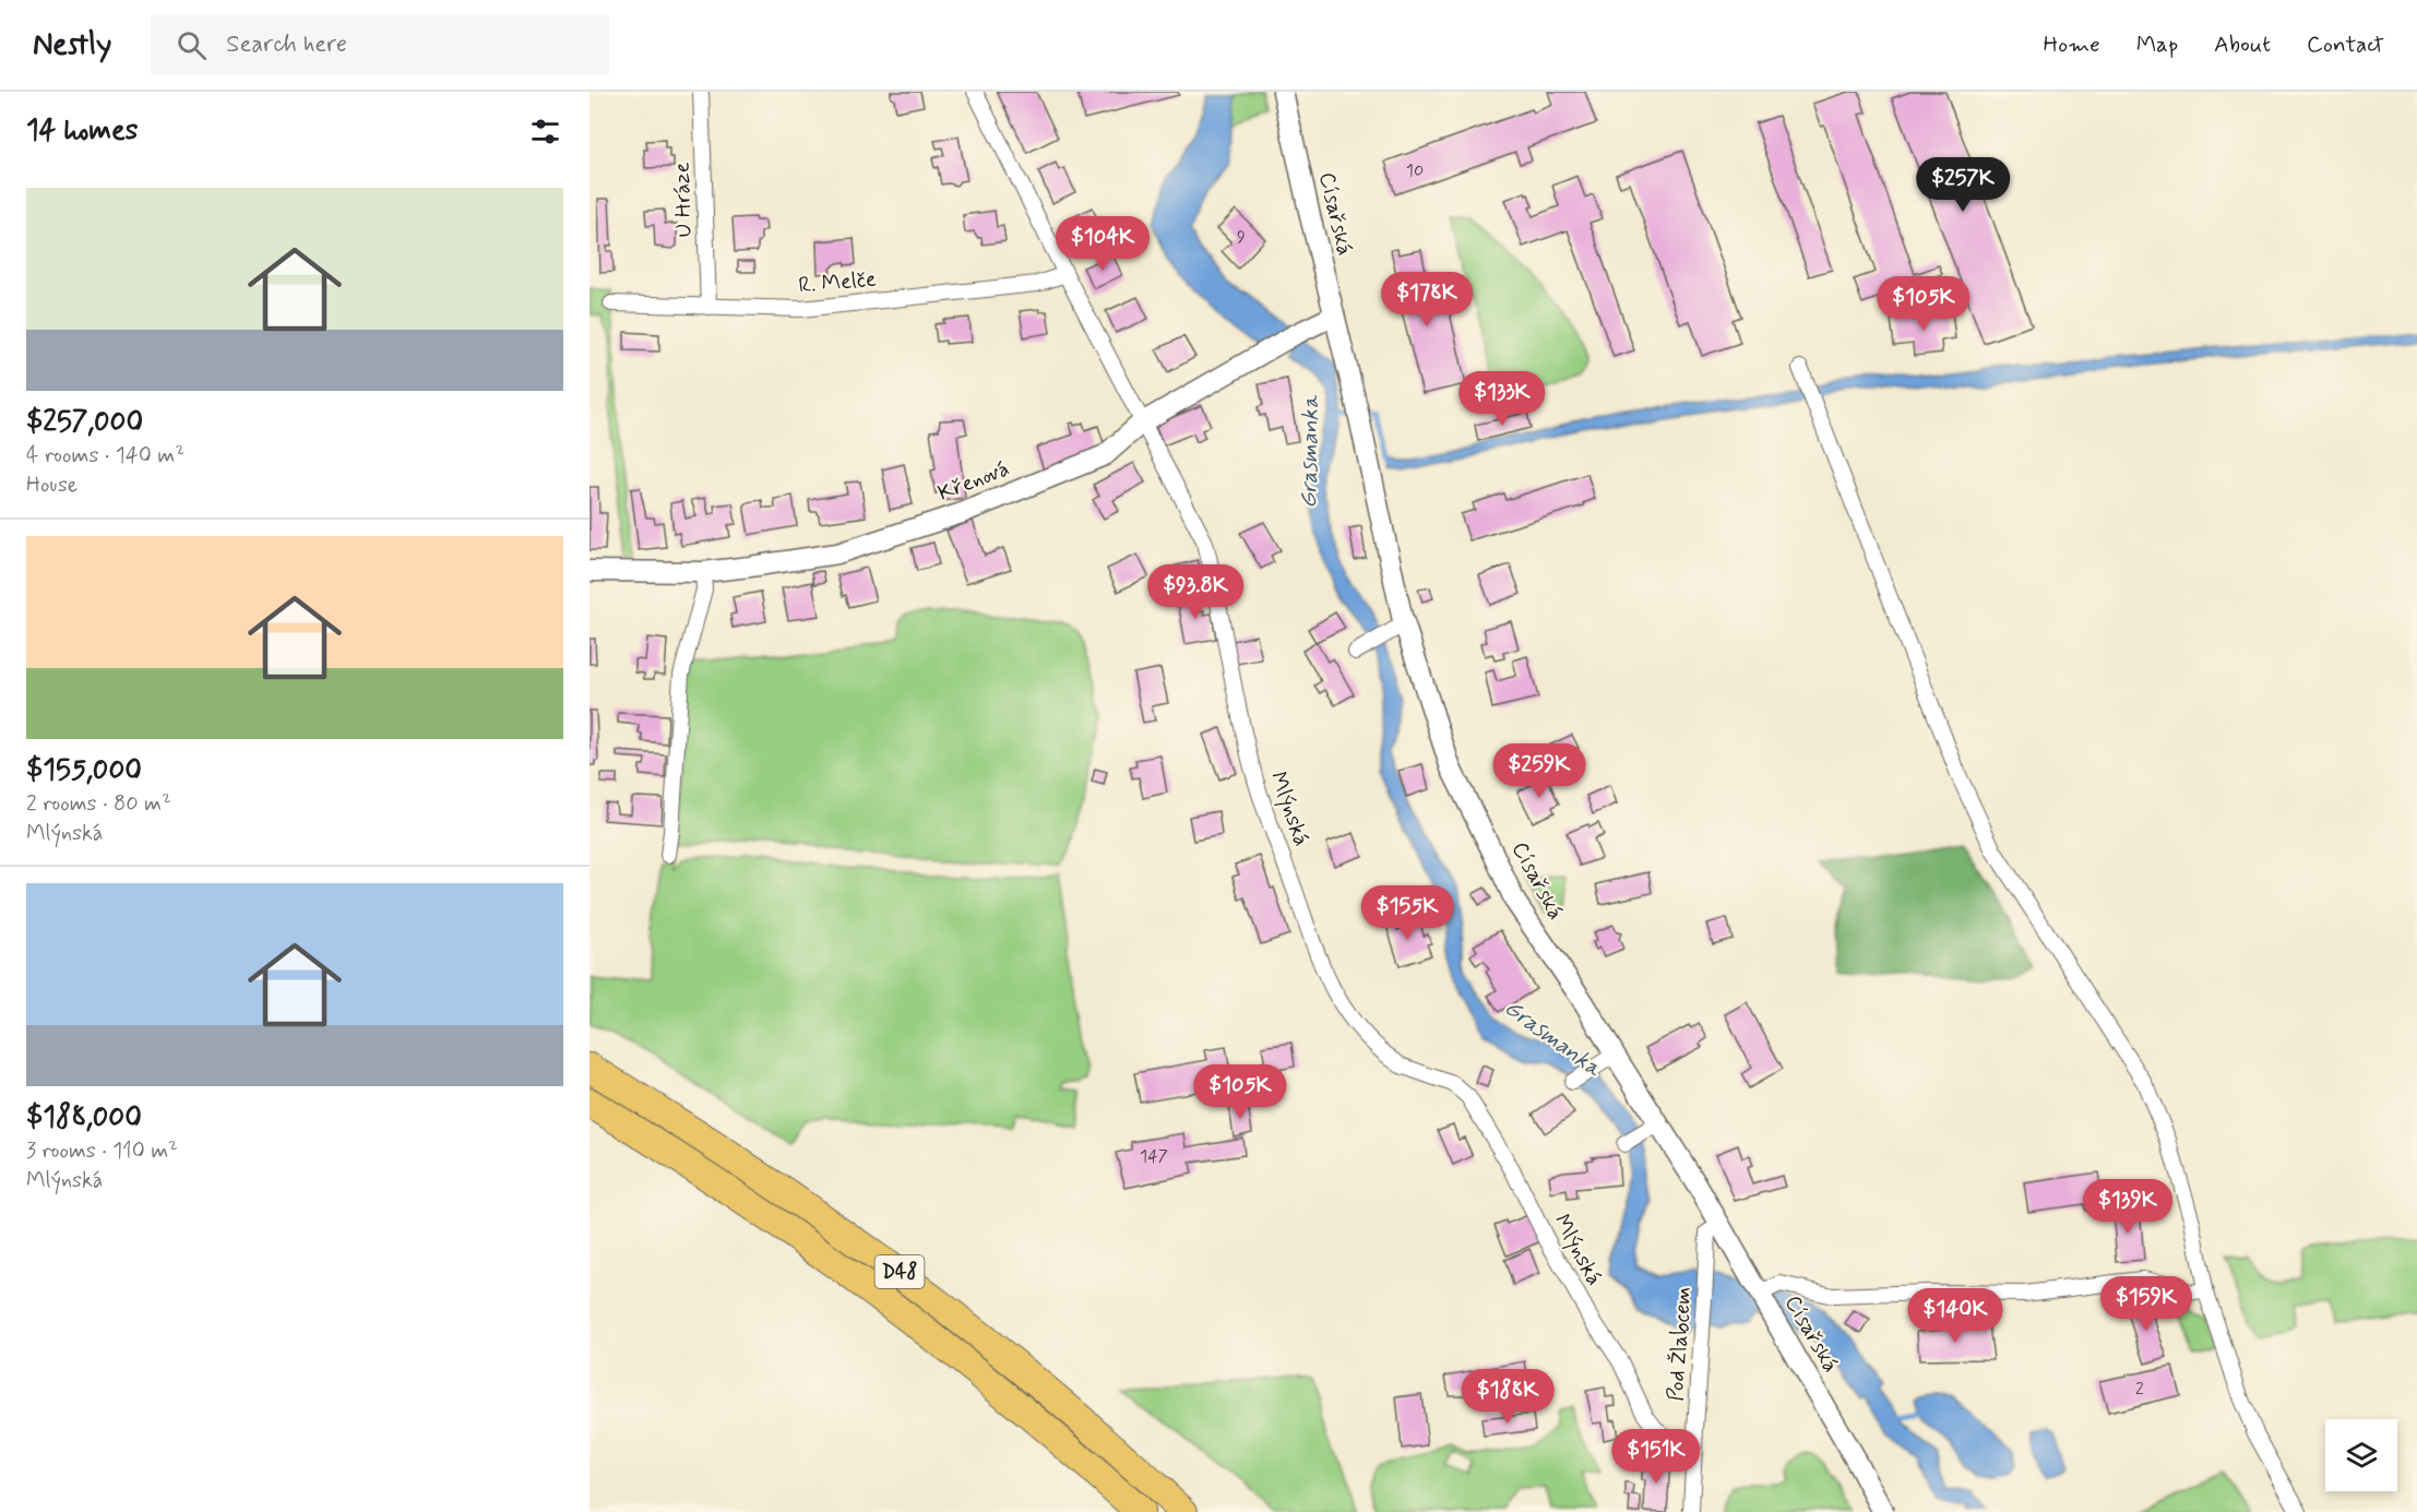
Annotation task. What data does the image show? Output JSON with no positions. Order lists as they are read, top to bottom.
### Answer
{
  "streets": {
    "highway": ["D48"],
    "street": [
      "U Hráze",
      "Císařská",
      "R. Melče",
      "Křenová",
      "Mlýnská",
      "Pod Žlabcem"
    ]
  },
  "crossings": [
    ["U Hráze", "R. Melče"],
    ["Císařská", "Křenová"],
    ["Císařská", "Pod Žlabcem"],
    ["R. Melče", "Mlýnská"],
    ["Křenová", "Mlýnská"],
    ["Mlýnská", "Pod Žlabcem"]
  ],
  "water": ["Grasmanka"],
  "house_numbers": [
    "10",
    "9",
    "147",
    "2"
  ],
  "page": {
    "header": "Nestly",
    "search": "Search here",
    "nav": [
      "Home",
      "Map",
      "About",
      "Contact"
    ],
    "heading": "14 homes",
    "price": [
      "$257K",
      "$104K",
      "$178K",
      "$105K",
      "$133K",
      "$93.8K",
      "$259K",
      "$155K",
      "$105K",
      "$139K",
      "$159K",
      "$140K",
      "$188K",
      "$151K"
    ],
    "list": [
      {
        "name": "$257,000",
        "note": "4 rooms · 140 m² · House"
      },
      {
        "name": "$155,000",
        "note": "2 rooms · 80 m² · Mlýnská"
      },
      {
        "name": "$188,000",
        "note": "3 rooms · 110 m² · Mlýnská"
      }
    ]
  }
}
